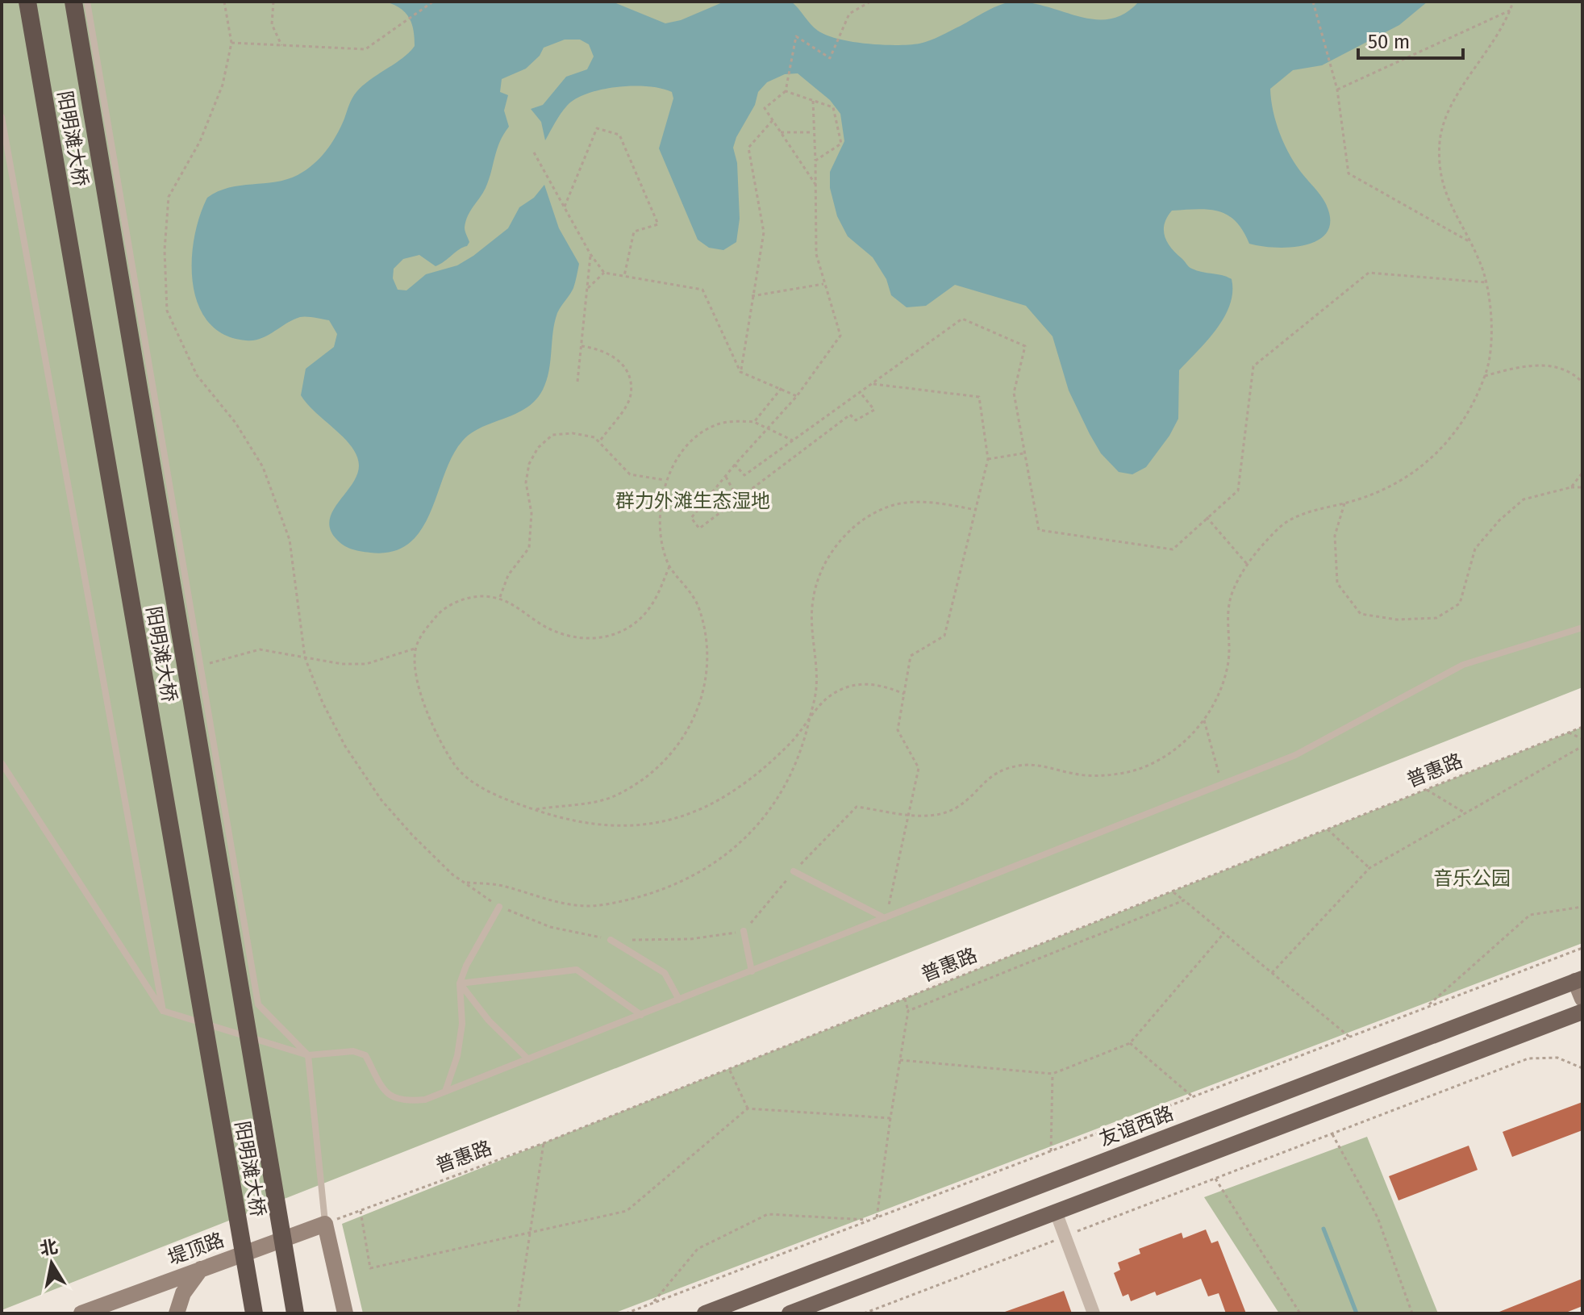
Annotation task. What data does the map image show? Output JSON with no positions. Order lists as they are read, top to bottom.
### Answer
{
  "streets": {
    "highway": ["阳明滩大桥"],
    "main road": ["友谊西路", "堤顶路"],
    "path": ["普惠路"]
  },
  "crossings": [
    ["普惠路", "堤顶路"]
  ],
  "parks": ["群力外滩生态湿地", "音乐公园"],
  "scale_bar": "50 m",
  "north": "top"
}
